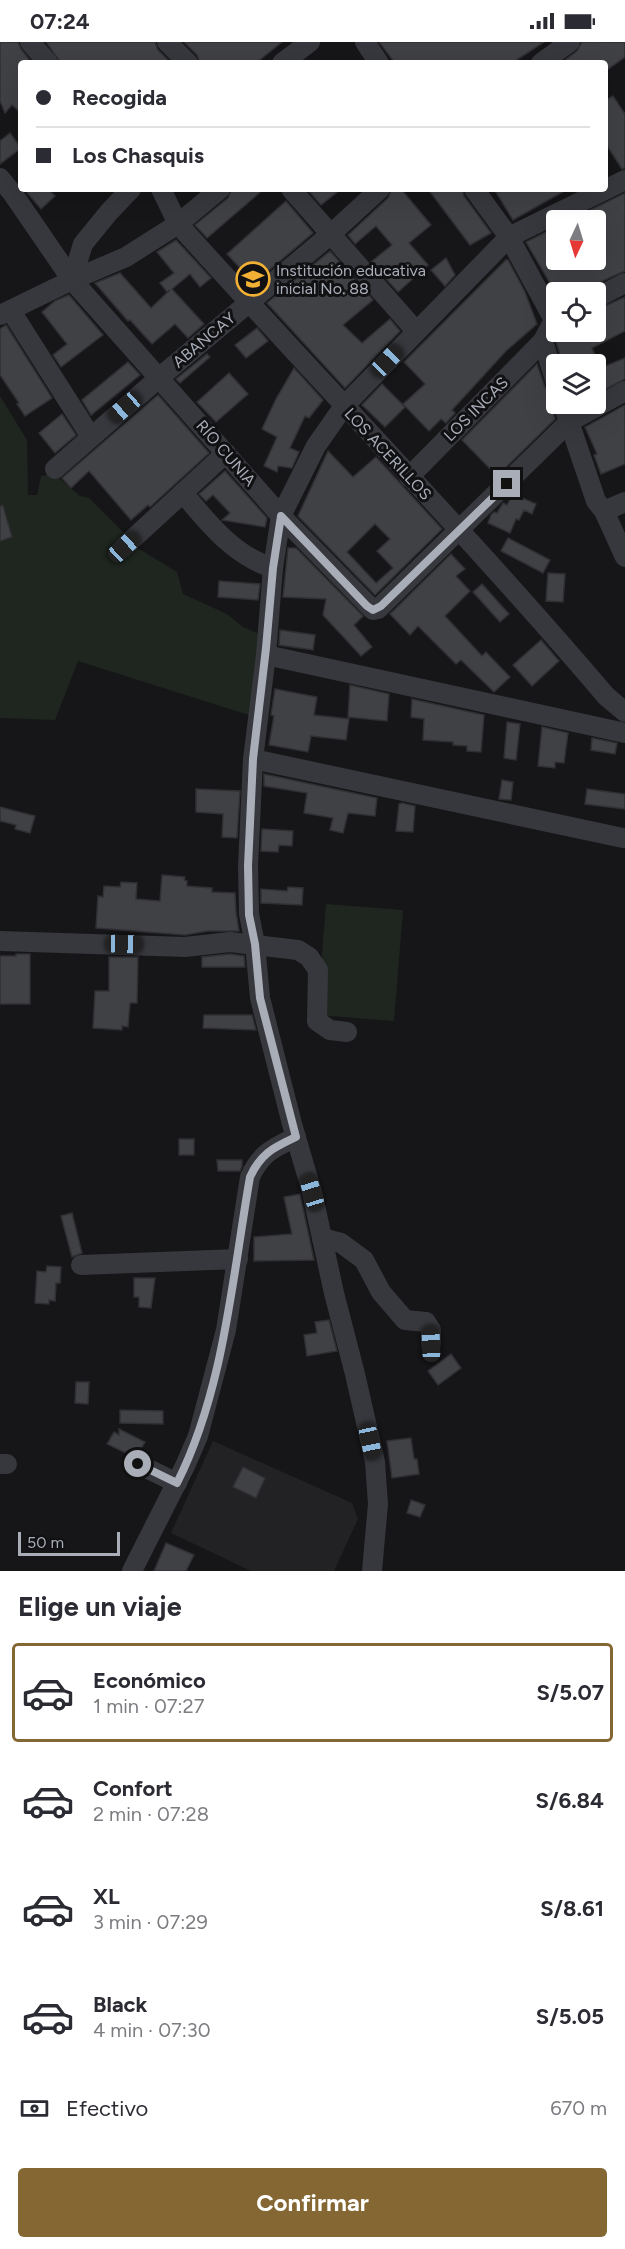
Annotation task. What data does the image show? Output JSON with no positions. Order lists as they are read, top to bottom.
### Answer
{
  "streets": {
    "street": [
      "ABANCAY",
      "LOS INCAS",
      "RÍO CUNIA",
      "LOS ACERILLOS"
    ]
  },
  "crossings": [
    ["ABANCAY", "RÍO CUNIA"],
    ["ABANCAY", "LOS ACERILLOS"],
    ["LOS INCAS", "LOS ACERILLOS"],
    ["RÍO CUNIA", "LOS ACERILLOS"]
  ],
  "places": {
    "school or university": ["Institución educativa inicial No. 88"]
  },
  "scale_bar": "50 m",
  "north": "bottom",
  "page": {
    "status": "07:24",
    "banner": ["Recogida", "Los Chasquis"],
    "scale": "50 m",
    "heading": "Elige un viaje",
    "list": [
      {
        "name": "Económico",
        "note": "1 min · 07:27",
        "value": "S/5.07"
      },
      {
        "name": "Confort",
        "note": "2 min · 07:28",
        "value": "S/6.84"
      },
      {
        "name": "XL",
        "note": "3 min · 07:29",
        "value": "S/8.61"
      },
      {
        "name": "Black",
        "note": "4 min · 07:30",
        "value": "S/5.05"
      }
    ],
    "pay": ["Efectivo", "670 m"],
    "buttons": "Confirmar"
  }
}
